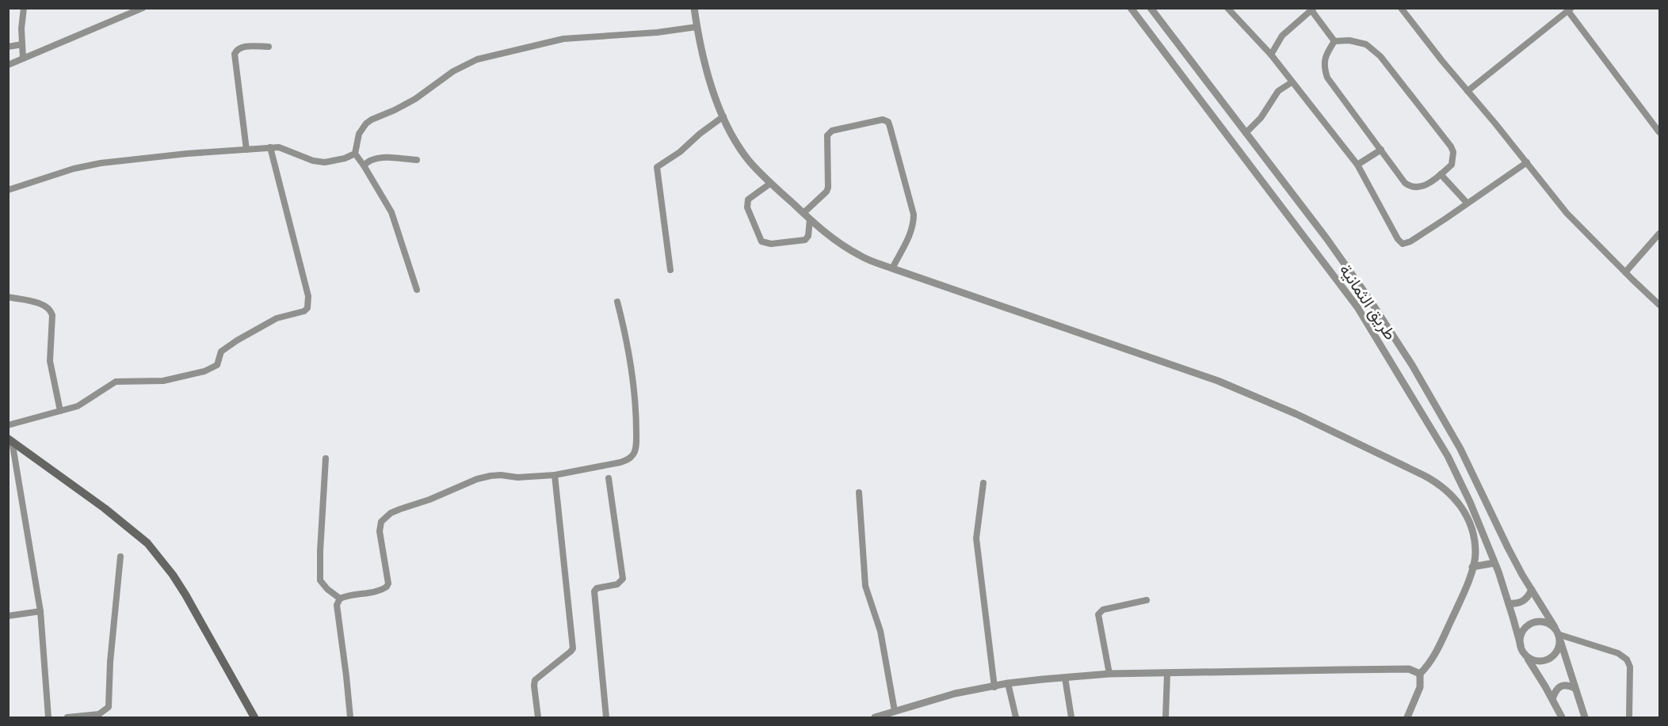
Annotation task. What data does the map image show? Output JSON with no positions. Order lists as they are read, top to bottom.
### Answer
{
  "streets": {
    "street": ["طريق الثمانية"]
  }
}
